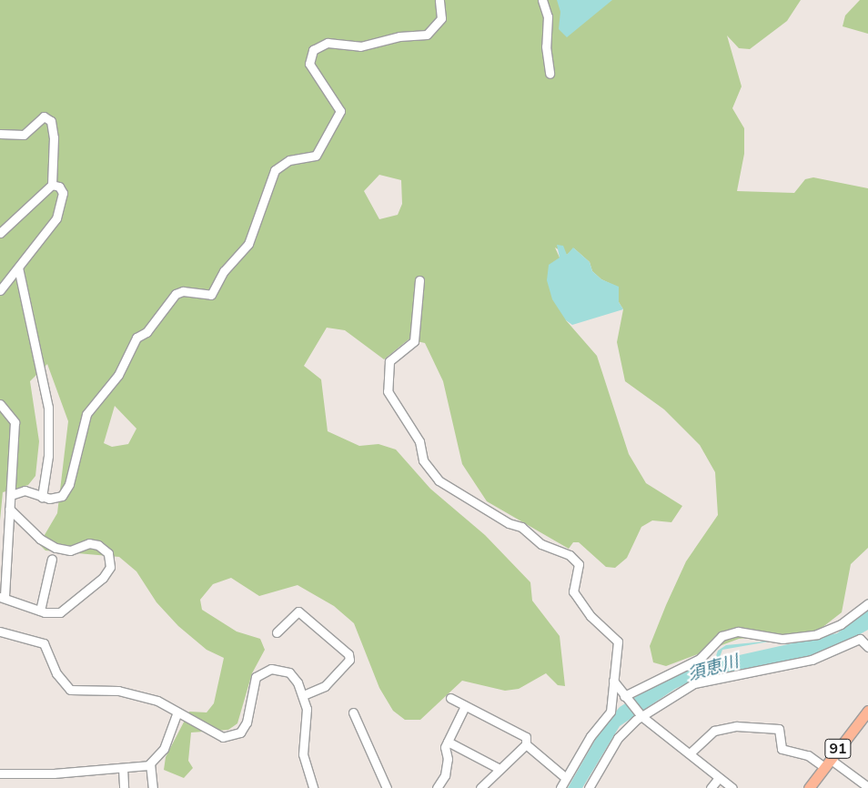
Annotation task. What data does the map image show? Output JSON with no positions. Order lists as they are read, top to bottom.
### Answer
{
  "streets": {
    "main road": ["91"]
  },
  "water": ["須恵川"]
}
